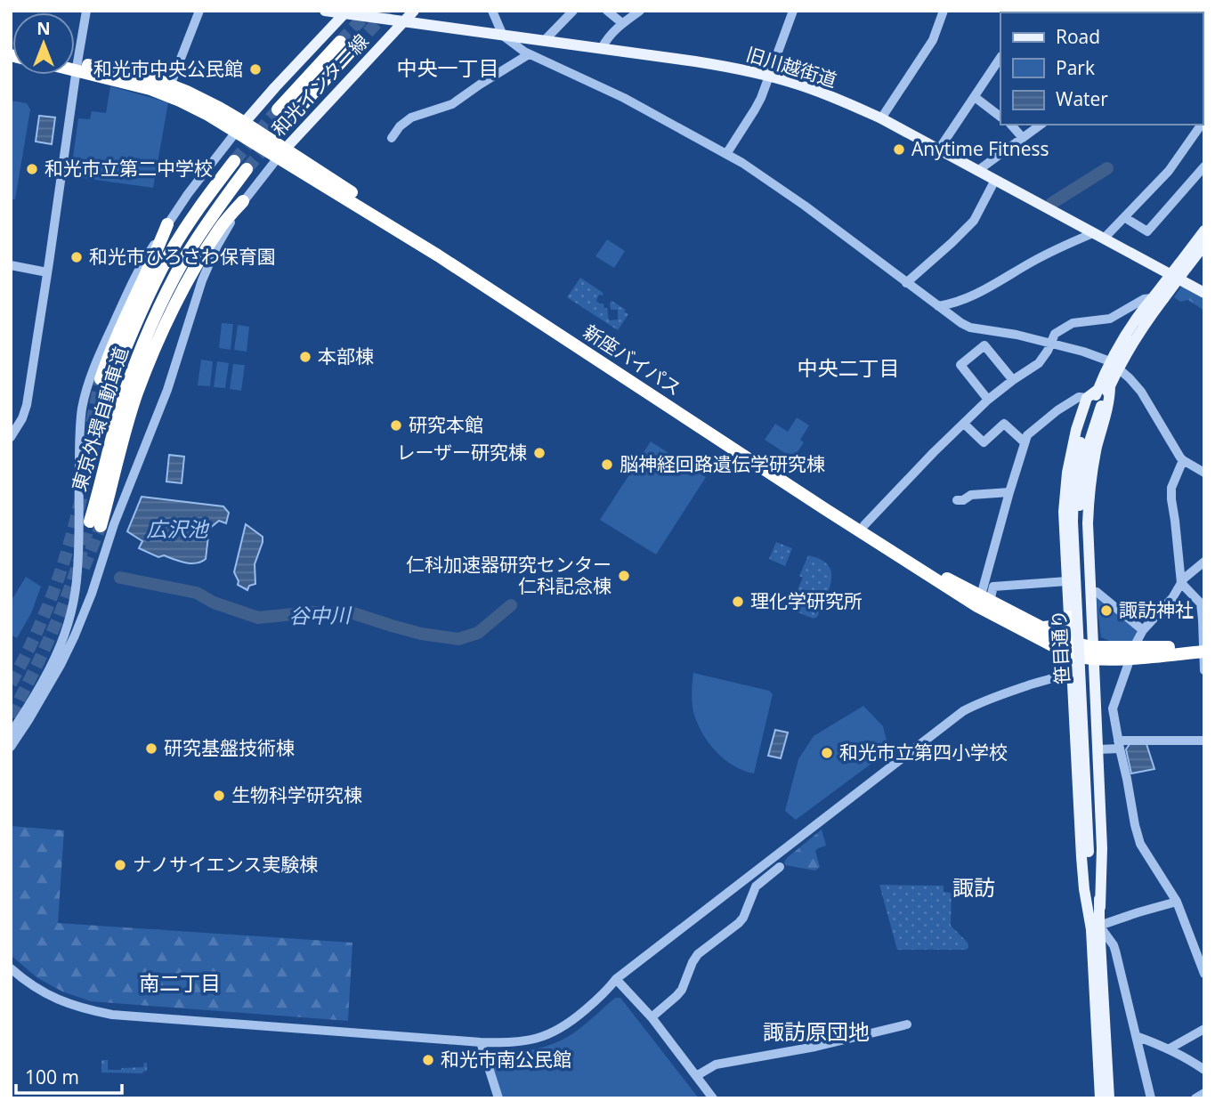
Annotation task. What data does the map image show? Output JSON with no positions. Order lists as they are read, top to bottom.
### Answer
{
  "streets": {
    "highway": ["新座バイパス", "東京外環自動車道"],
    "main road": ["旧川越街道", "和光インター線", "笹目通り"]
  },
  "crossings": [
    ["旧川越街道", "和光インター線"],
    ["和光インター線", "新座バイパス"]
  ],
  "districts": [
    "中央一丁目",
    "中央二丁目",
    "諏訪",
    "南二丁目",
    "諏訪原団地"
  ],
  "water": ["広沢池", "谷中川"],
  "places": [
    "和光市中央公民館",
    "Anytime Fitness",
    "和光市立第二中学校",
    "和光市ひろさわ保育園",
    "本部棟",
    "研究本館",
    "レーザー研究棟",
    "脳神経回路遺伝学研究棟",
    "仁科加速器研究センター 仁科記念棟",
    "理化学研究所",
    "諏訪神社",
    "研究基盤技術棟",
    "和光市立第四小学校",
    "生物科学研究棟",
    "ナノサイエンス実験棟",
    "和光市南公民館"
  ],
  "legend": ["Road", "Park", "Water"],
  "scale_bar": "100 m",
  "north": "top"
}
